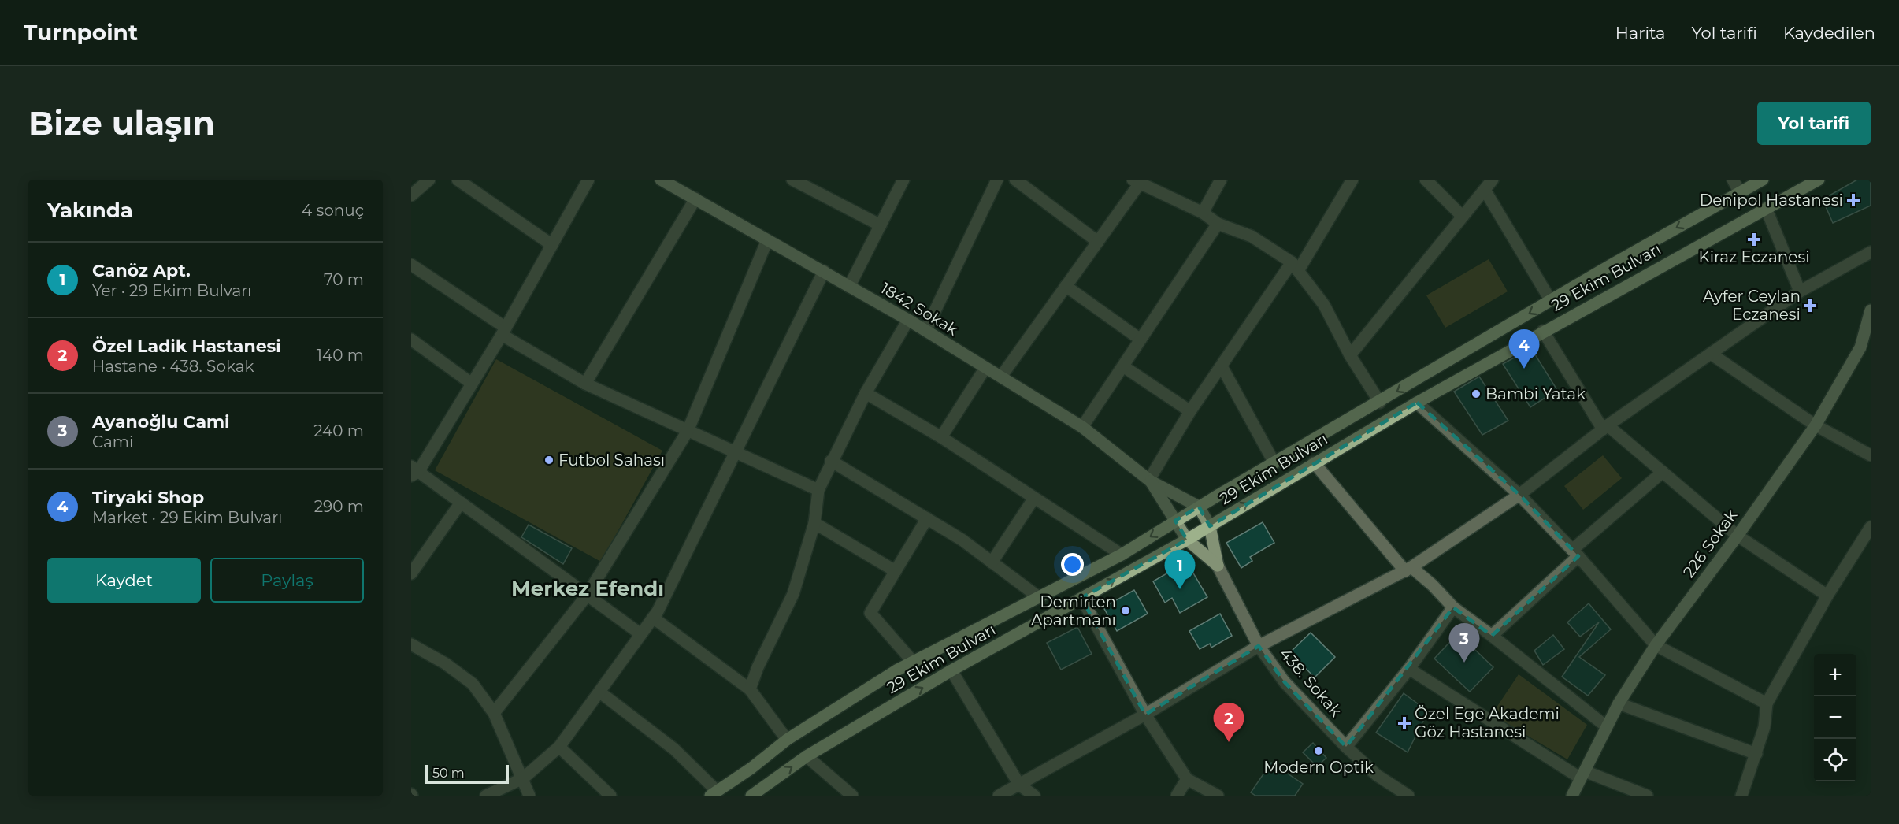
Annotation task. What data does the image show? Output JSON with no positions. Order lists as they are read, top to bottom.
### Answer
{
  "streets": {
    "main road": ["29 Ekim Bulvarı"],
    "street": ["1842 Sokak", "226 Sokak", "438. Sokak"]
  },
  "districts": ["Merkez Efendı"],
  "places": {
    "health": [
      "Denipol Hastanesi",
      "Kiraz Eczanesi",
      "Ayfer Ceylan Eczanesi",
      "Özel Ege Akademi Göz Hastanesi"
    ],
    "other": [
      "Bambi Yatak",
      "Futbol Sahası",
      "Demirten Apartmanı",
      "Modern Optik"
    ]
  },
  "scale_bar": "50 m",
  "page": {
    "header": "Turnpoint",
    "nav": ["Harita", "Yol tarifi", "Kaydedilen"],
    "buttons": [
      "Yol tarifi",
      ["Kaydet", "Paylaş"]
    ],
    "title": "Bize ulaşın",
    "heading": ["Yakında", "4 sonuç"],
    "list": [
      {
        "mark": "1",
        "name": "Canöz Apt.",
        "note": "Yer · 29 Ekim Bulvarı",
        "value": "70 m"
      },
      {
        "mark": "2",
        "name": "Özel Ladik Hastanesi",
        "note": "Hastane · 438. Sokak",
        "value": "140 m"
      },
      {
        "mark": "3",
        "name": "Ayanoğlu Cami",
        "note": "Cami",
        "value": "240 m"
      },
      {
        "mark": "4",
        "name": "Tiryaki Shop",
        "note": "Market · 29 Ekim Bulvarı",
        "value": "290 m"
      }
    ],
    "pins": [
      "4",
      "1",
      "3",
      "2"
    ],
    "map_buttons": ["+", "−"],
    "scale": "50 m"
  }
}
